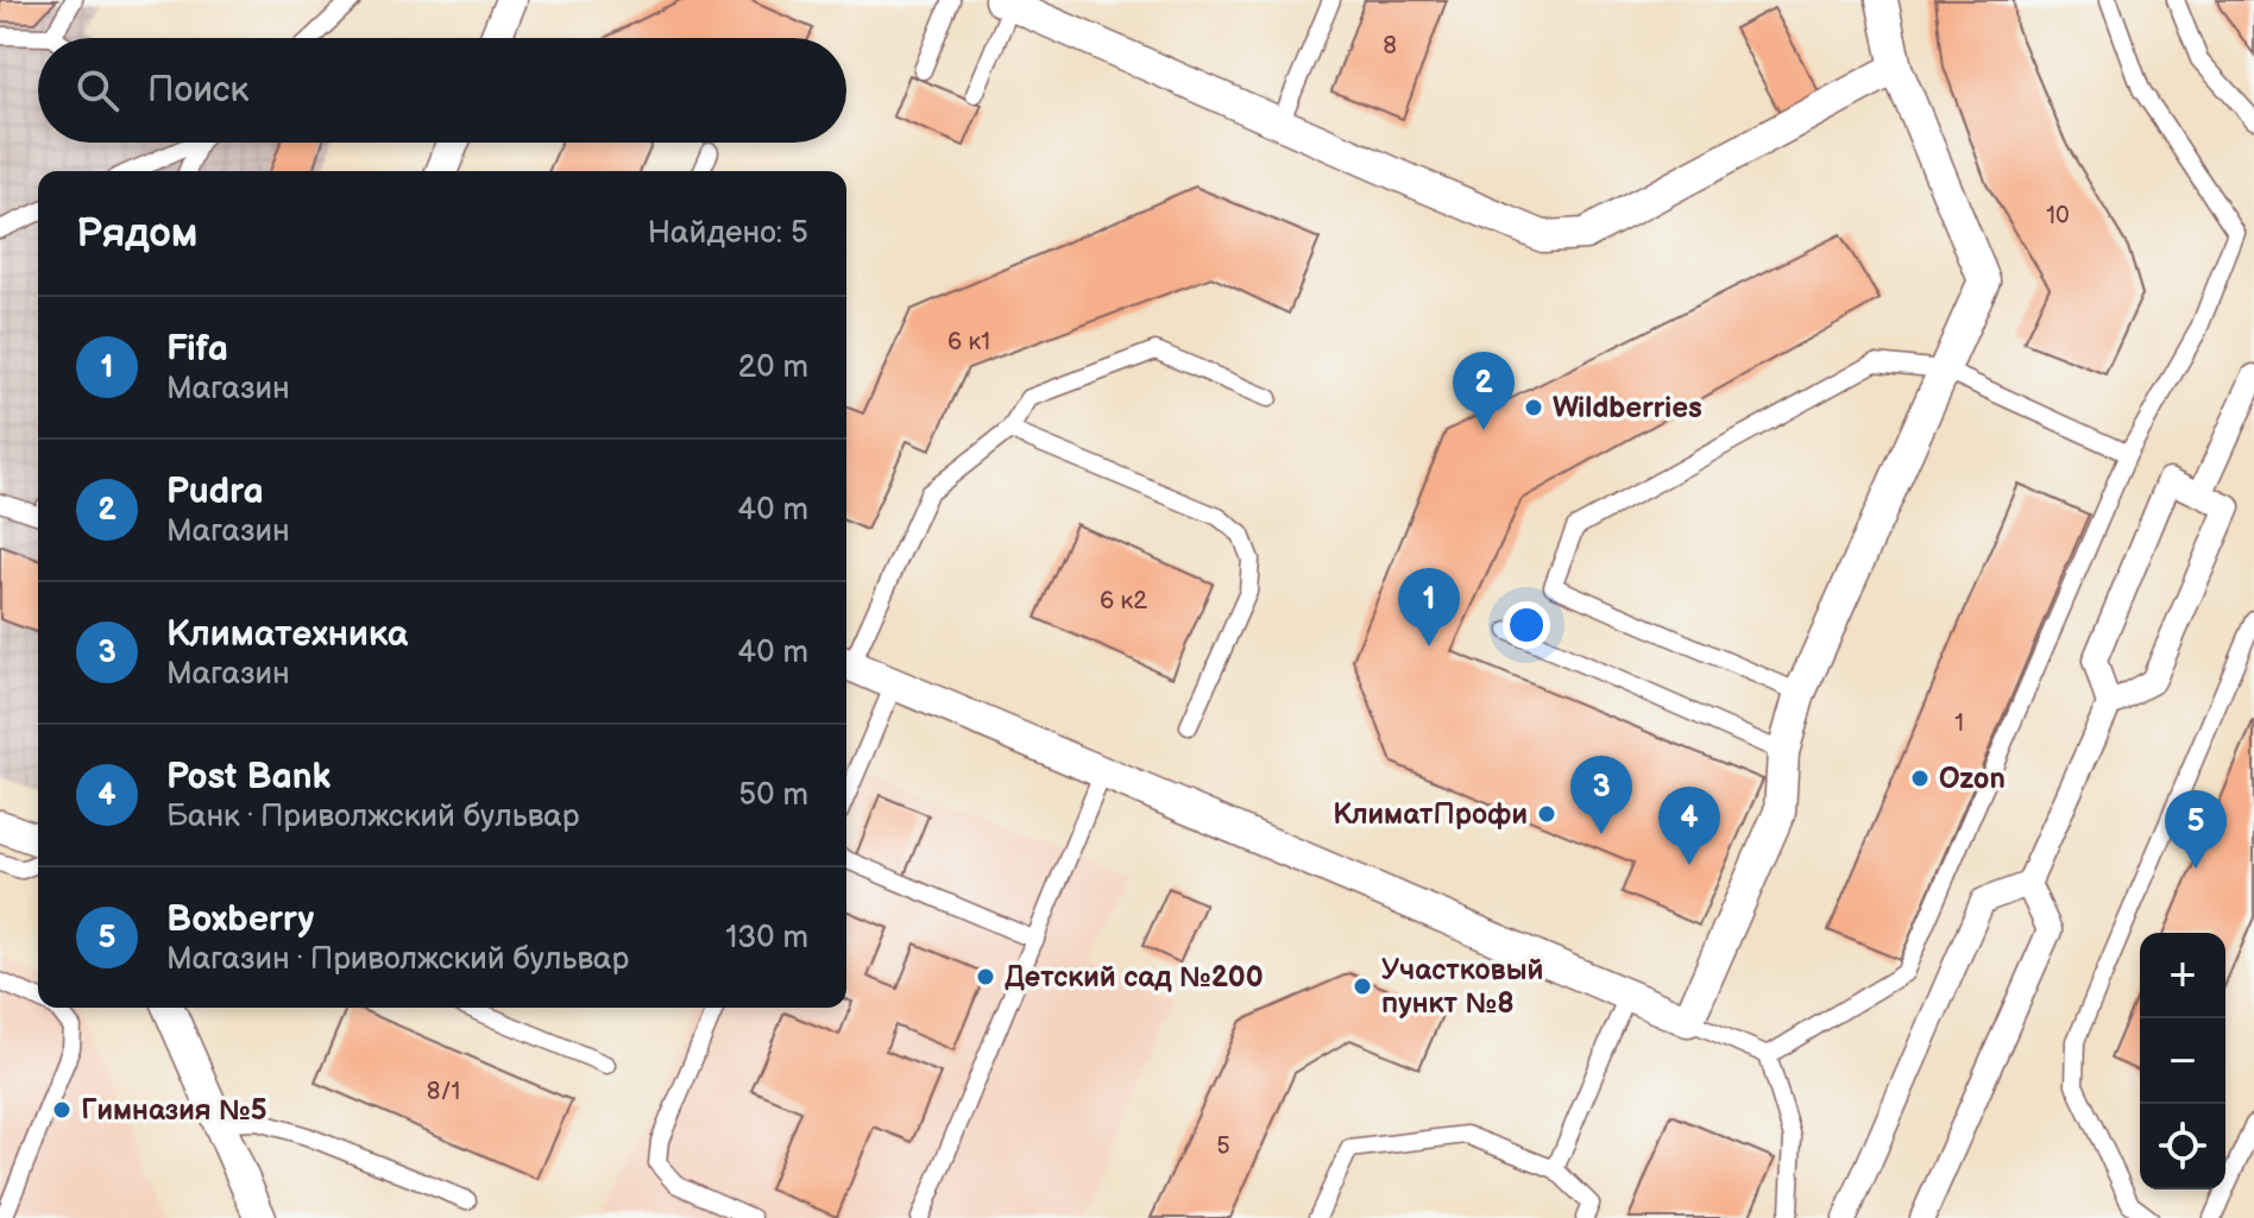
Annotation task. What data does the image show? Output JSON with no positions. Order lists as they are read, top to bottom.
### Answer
{
  "places": [
    "Wildberries",
    "Ozon",
    "КлиматПрофи",
    "Детский сад №200",
    "Участковый пункт №8",
    "Гимназия №5"
  ],
  "house_numbers": [
    "8",
    "10",
    "6 к1",
    "6 к2",
    "1",
    "8/1",
    "5"
  ],
  "page": {
    "search": "Поиск",
    "heading": ["Рядом", "Найдено: 5"],
    "list": [
      {
        "mark": "1",
        "name": "Fifa",
        "note": "Магазин",
        "value": "20 m"
      },
      {
        "mark": "2",
        "name": "Pudra",
        "note": "Магазин",
        "value": "40 m"
      },
      {
        "mark": "3",
        "name": "Климатехника",
        "note": "Магазин",
        "value": "40 m"
      },
      {
        "mark": "4",
        "name": "Post Bank",
        "note": "Банк · Приволжский бульвар",
        "value": "50 m"
      },
      {
        "mark": "5",
        "name": "Boxberry",
        "note": "Магазин · Приволжский бульвар",
        "value": "130 m"
      }
    ],
    "pins": [
      "2",
      "1",
      "3",
      "4",
      "5"
    ],
    "map_buttons": ["+", "−"]
  }
}
